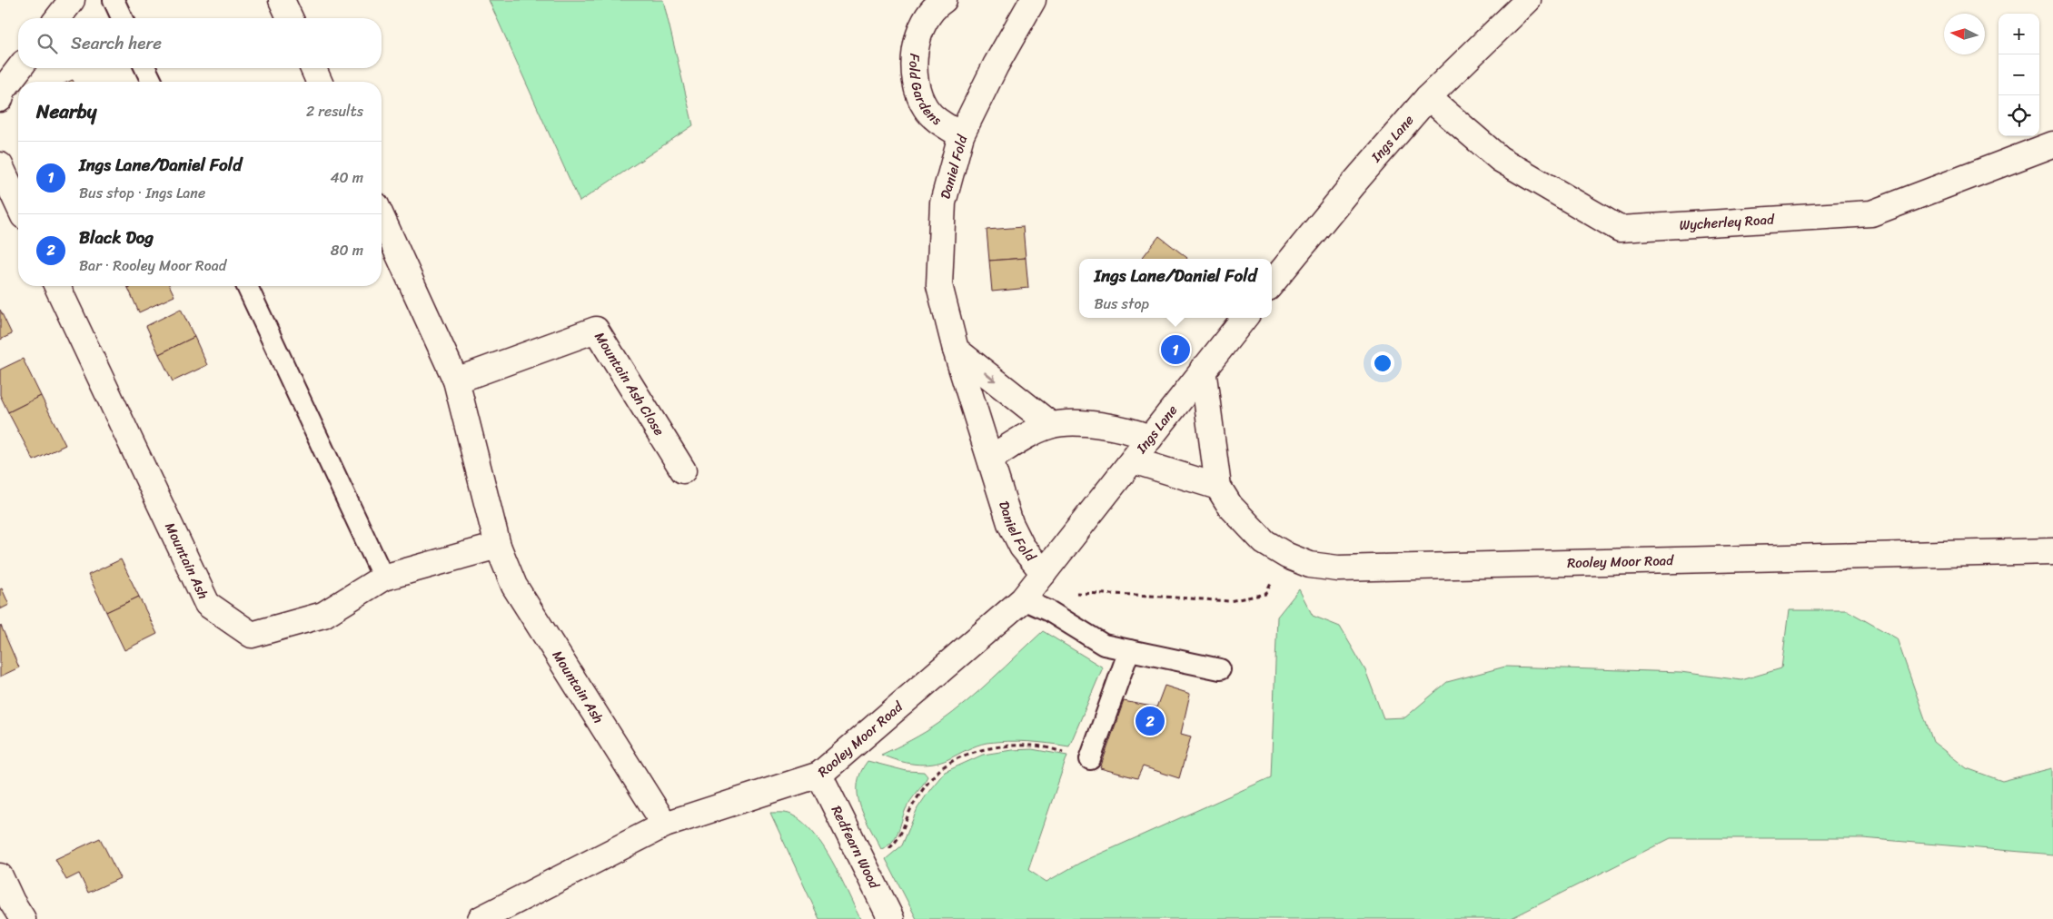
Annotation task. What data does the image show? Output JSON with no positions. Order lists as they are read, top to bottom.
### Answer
{
  "streets": {
    "street": [
      "Fold Gardens",
      "Ings Lane",
      "Daniel Fold",
      "Wycherley Road",
      "Mountain Ash Close",
      "Mountain Ash",
      "Rooley Moor Road",
      "Redfearn Wood"
    ]
  },
  "crossings": [
    ["Fold Gardens", "Daniel Fold"],
    ["Ings Lane", "Wycherley Road"],
    ["Ings Lane", "Rooley Moor Road"],
    ["Daniel Fold", "Rooley Moor Road"],
    ["Mountain Ash Close", "Mountain Ash"],
    ["Mountain Ash", "Rooley Moor Road"],
    ["Rooley Moor Road", "Redfearn Wood"]
  ],
  "north": "left",
  "page": {
    "map_buttons": ["+", "−"],
    "search": "Search here",
    "heading": ["Nearby", "2 results"],
    "list": [
      {
        "mark": "1",
        "name": "Ings Lane/Daniel Fold",
        "note": "Bus stop · Ings Lane",
        "value": "40 m"
      },
      {
        "mark": "2",
        "name": "Black Dog",
        "note": "Bar · Rooley Moor Road",
        "value": "80 m"
      }
    ],
    "popup": ["Ings Lane/Daniel Fold", "Bus stop"],
    "pins": ["1", "2"]
  }
}
